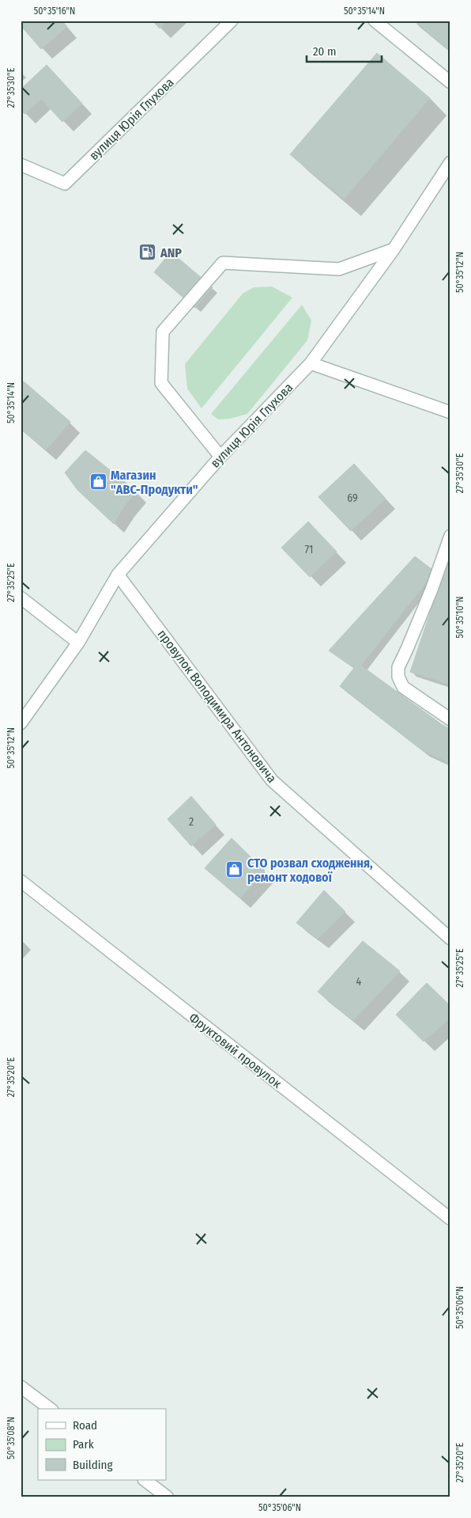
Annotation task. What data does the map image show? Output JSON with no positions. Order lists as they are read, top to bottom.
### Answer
{
  "streets": {
    "street": ["вулиця Юрія Глухова", "провулок Володимира Антоновича", "Фруктовий провулок"]
  },
  "crossings": [
    ["вулиця Юрія Глухова", "провулок Володимира Антоновича"]
  ],
  "places": {
    "fuel station": ["ANP"],
    "shop": ["Магазин \"ABC-Продукти\"", "СТО розвал сходження, ремонт ходової"]
  },
  "house_numbers": [
    "69",
    "71",
    "2",
    "4"
  ],
  "legend": ["Road", "Park", "Building"],
  "scale_bar": "20 m",
  "coordinates": [
    "50°35'16\"N",
    "50°35'14\"N",
    "27°35'30\"E",
    "50°35'12\"N",
    "27°35'25\"E",
    "50°35'10\"N",
    "27°35'20\"E",
    "50°35'06\"N",
    "50°35'08\"N"
  ]
}
